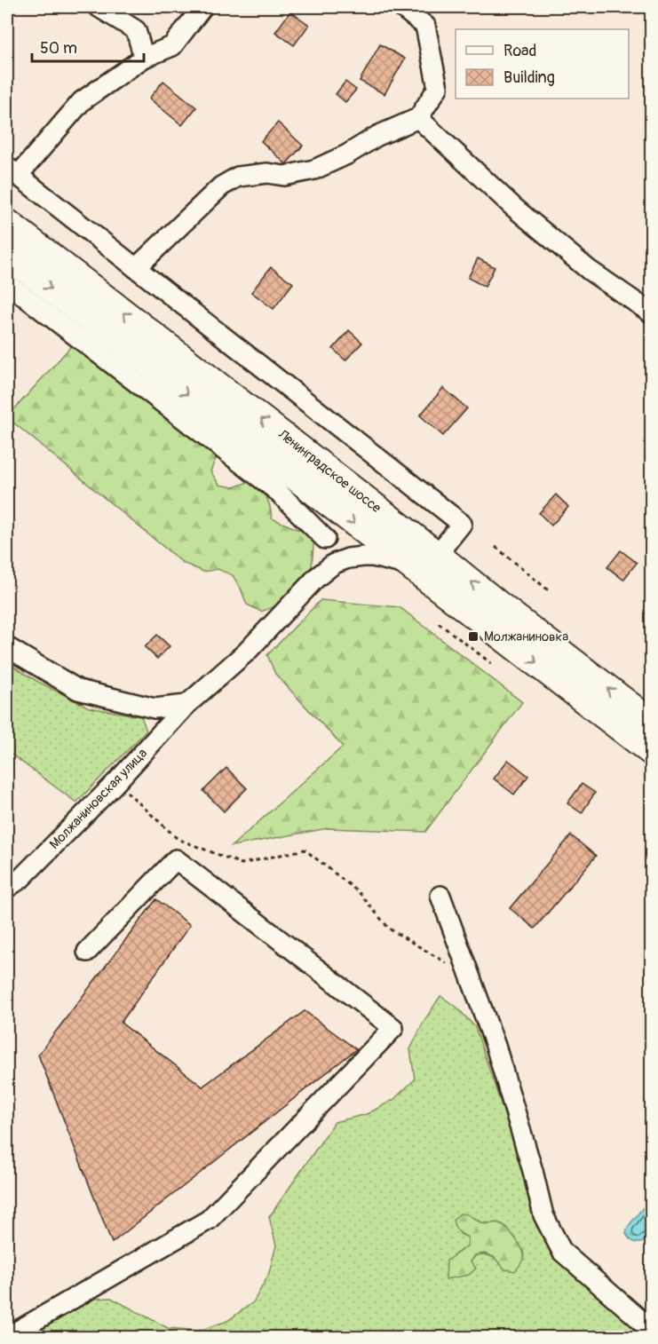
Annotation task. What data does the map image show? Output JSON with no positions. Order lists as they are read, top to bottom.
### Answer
{
  "streets": {
    "highway": ["Ленинградское шоссе"],
    "street": ["Молжаниновская улица"]
  },
  "crossings": [
    ["Ленинградское шоссе", "Молжаниновская улица"]
  ],
  "places": {
    "transit": ["Молжаниновка"]
  },
  "legend": ["Road", "Building"],
  "scale_bar": "50 m"
}
